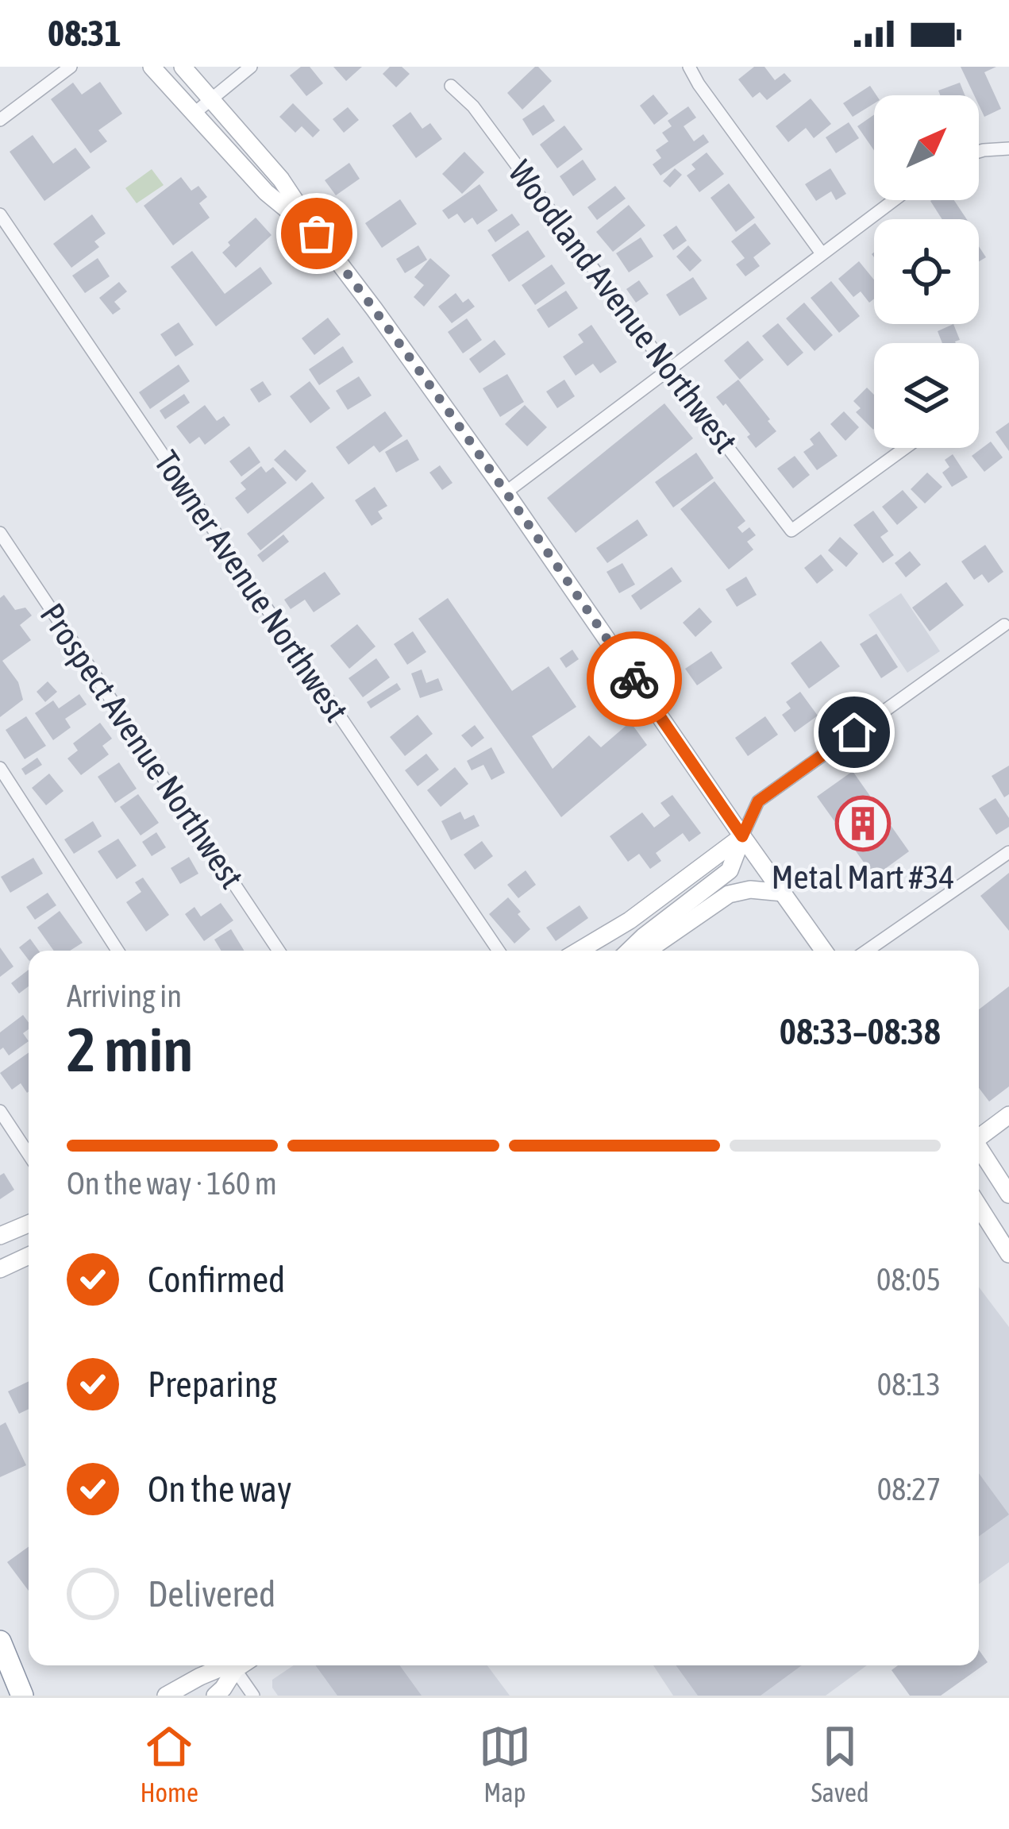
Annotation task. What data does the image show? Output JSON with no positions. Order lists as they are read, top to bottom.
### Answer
{
  "streets": {
    "street": ["Woodland Avenue Northwest", "Towner Avenue Northwest", "Prospect Avenue Northwest"]
  },
  "places": {
    "building": ["Metal Mart #34"]
  },
  "north": "top right",
  "page": {
    "status": "08:31",
    "heading": ["2 min", "Arriving in", "08:33–08:38"],
    "bar": "On the way · 160 m",
    "list": [
      ["Confirmed", "08:05"],
      ["Preparing", "08:13"],
      ["On the way", "08:27"],
      "Delivered"
    ],
    "tabs": ["Home", "Map", "Saved"]
  }
}
